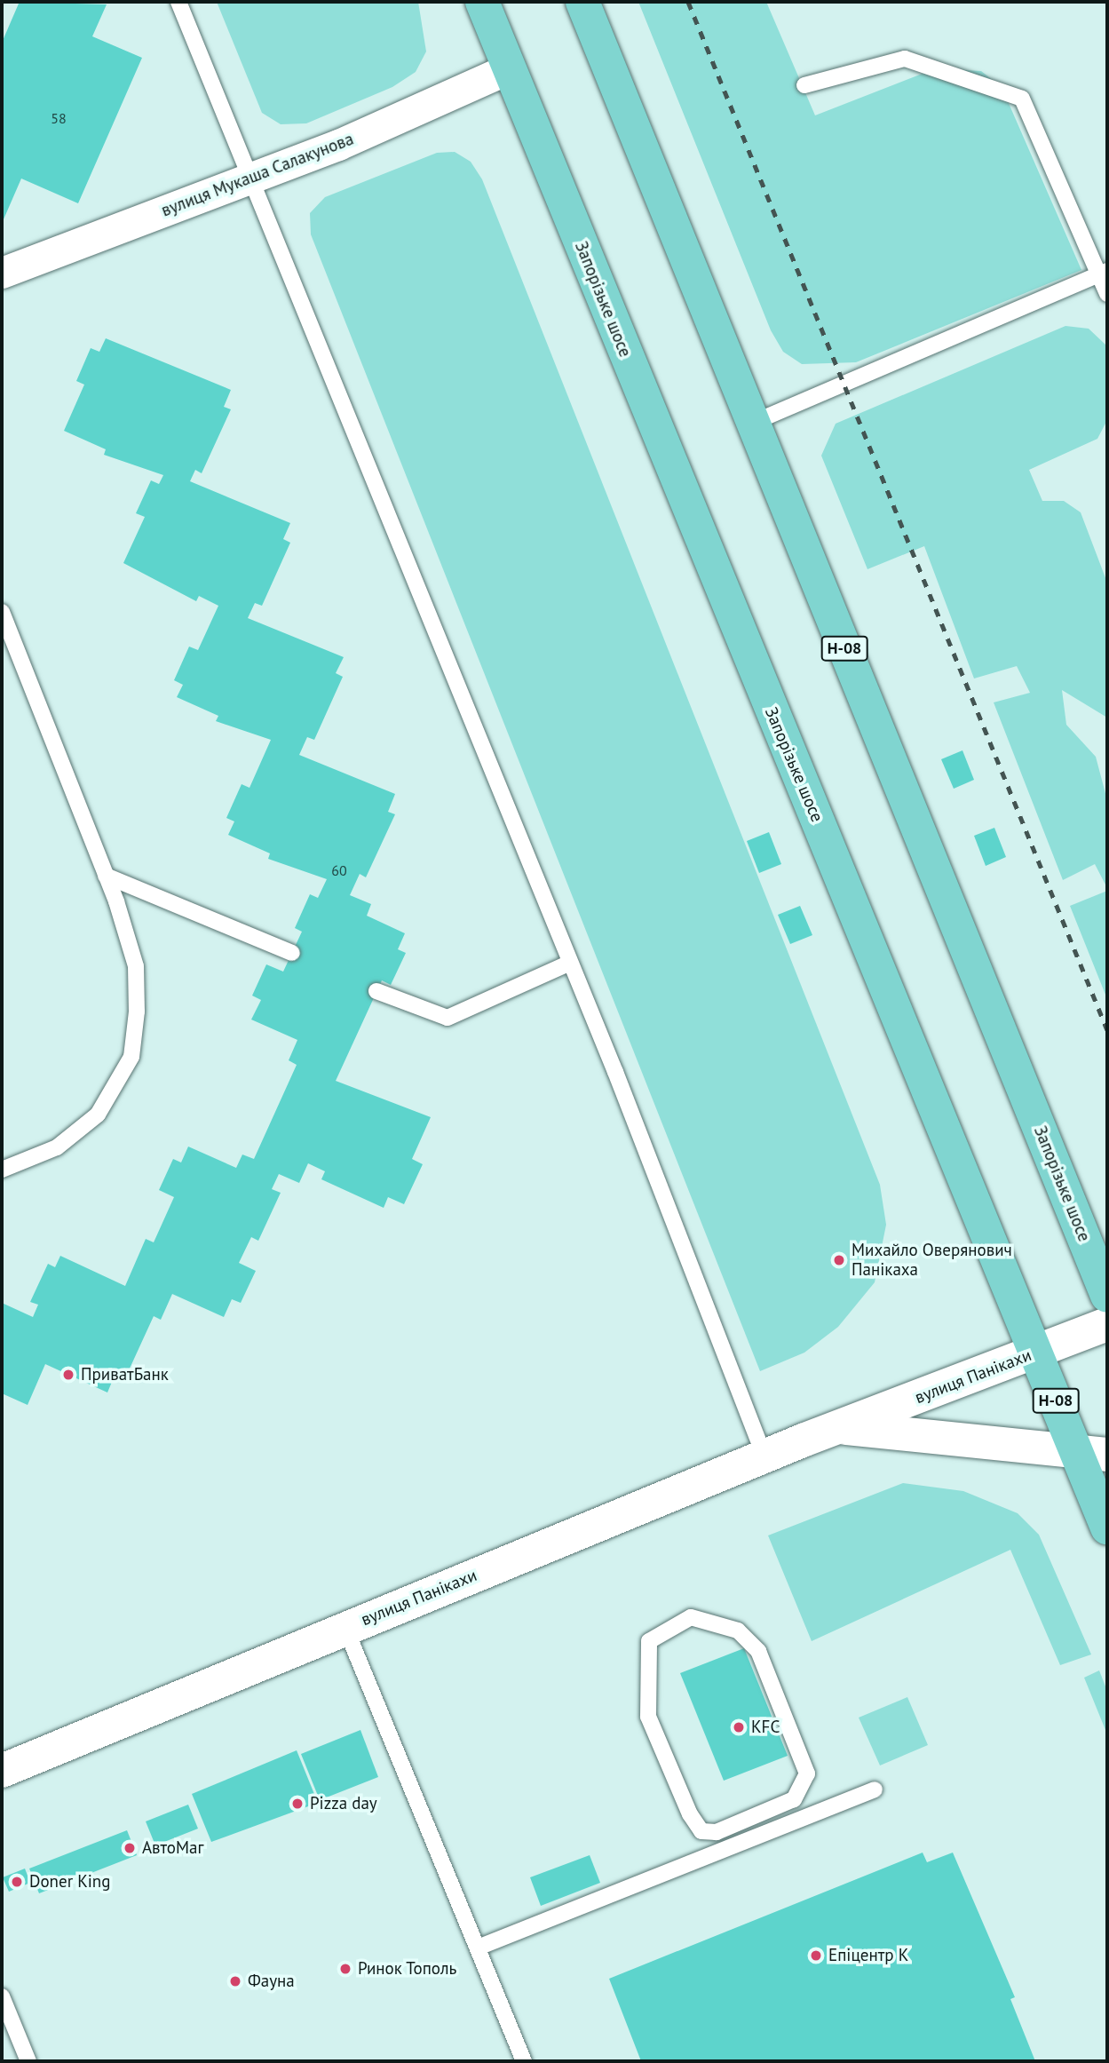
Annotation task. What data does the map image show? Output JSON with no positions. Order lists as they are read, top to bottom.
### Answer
{
  "streets": {
    "main road": ["Запорізьке шосе", "Н-08", "вулиця Панікахи"],
    "street": ["вулиця Мукаша Салакунова"]
  },
  "crossings": [
    ["вулиця Мукаша Салакунова", "Запорізьке шосе"],
    ["Запорізьке шосе", "вулиця Панікахи"]
  ],
  "places": [
    "Михайло Оверянович Панікаха",
    "ПриватБанк",
    "KFC",
    "Pizza day",
    "АвтоМаг",
    "Doner King",
    "Епіцентр К",
    "Ринок Тополь",
    "Фауна"
  ],
  "house_numbers": ["58", "60"]
}
